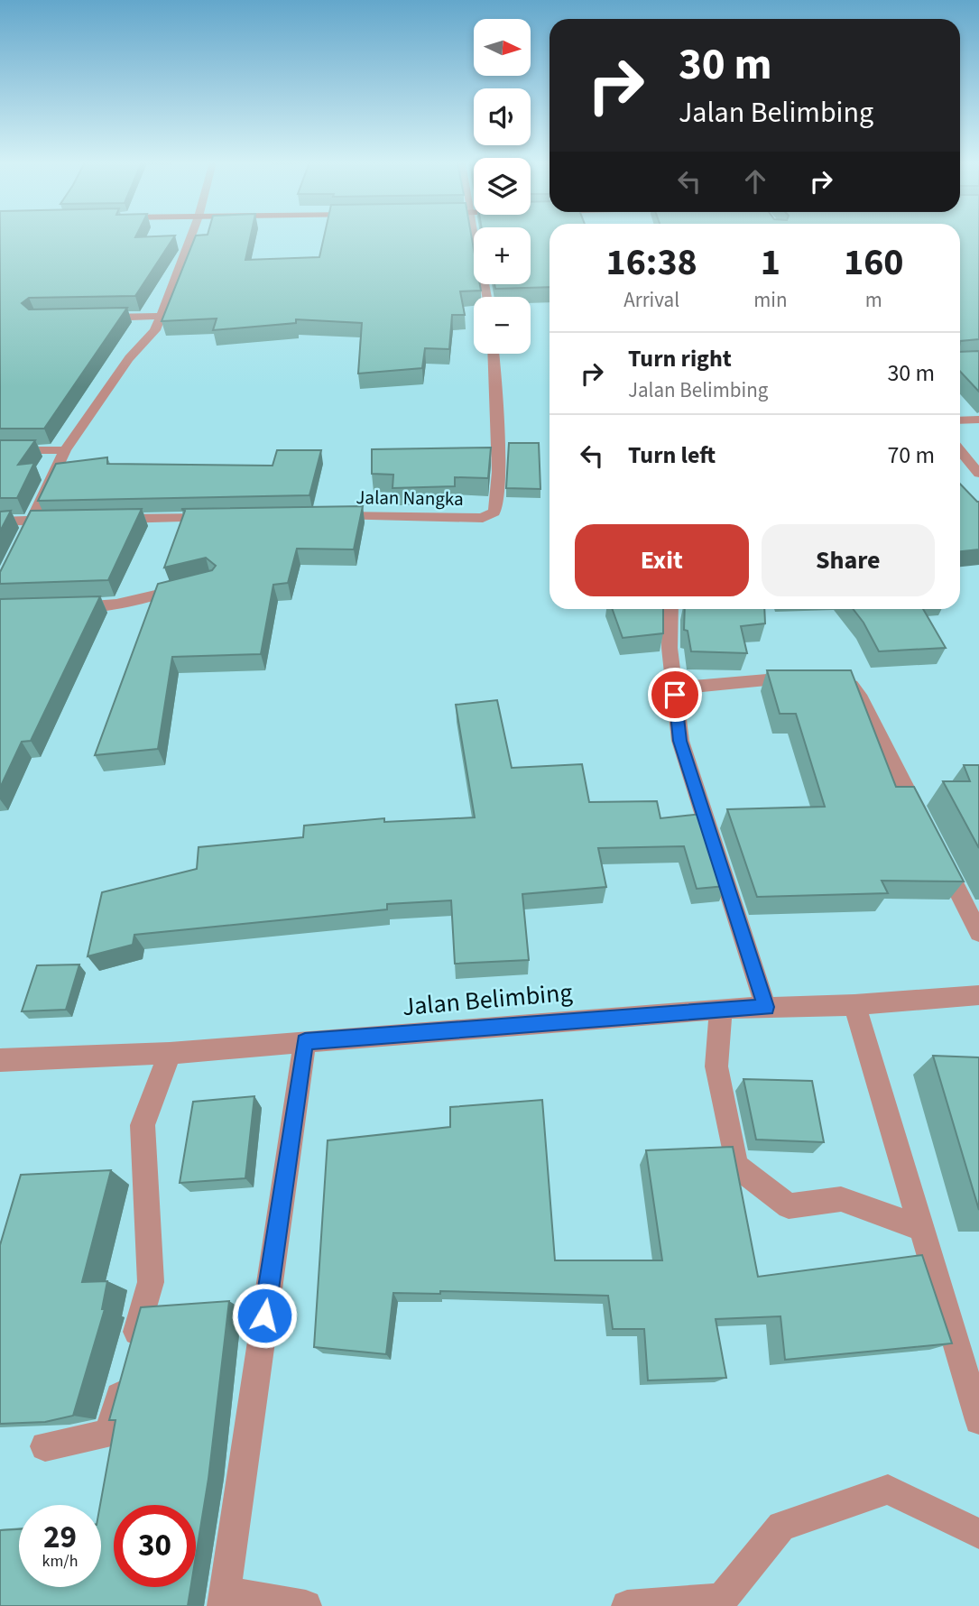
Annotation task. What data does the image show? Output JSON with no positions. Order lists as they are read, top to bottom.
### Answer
{
  "streets": {
    "street": ["Jalan Nangka", "Jalan Belimbing"]
  },
  "north": "right",
  "page": {
    "map_buttons": ["+", "−"],
    "turn": ["30 m", "Jalan Belimbing"],
    "eta": [
      "16:38",
      "Arrival",
      "1",
      "min",
      "160",
      "m"
    ],
    "list": [
      {
        "name": "Turn right",
        "note": "Jalan Belimbing",
        "value": "30 m"
      },
      {
        "name": "Turn left",
        "value": "70 m"
      }
    ],
    "buttons": ["Exit", "Share"],
    "speed": "29 km/h",
    "limit": "30"
  }
}
